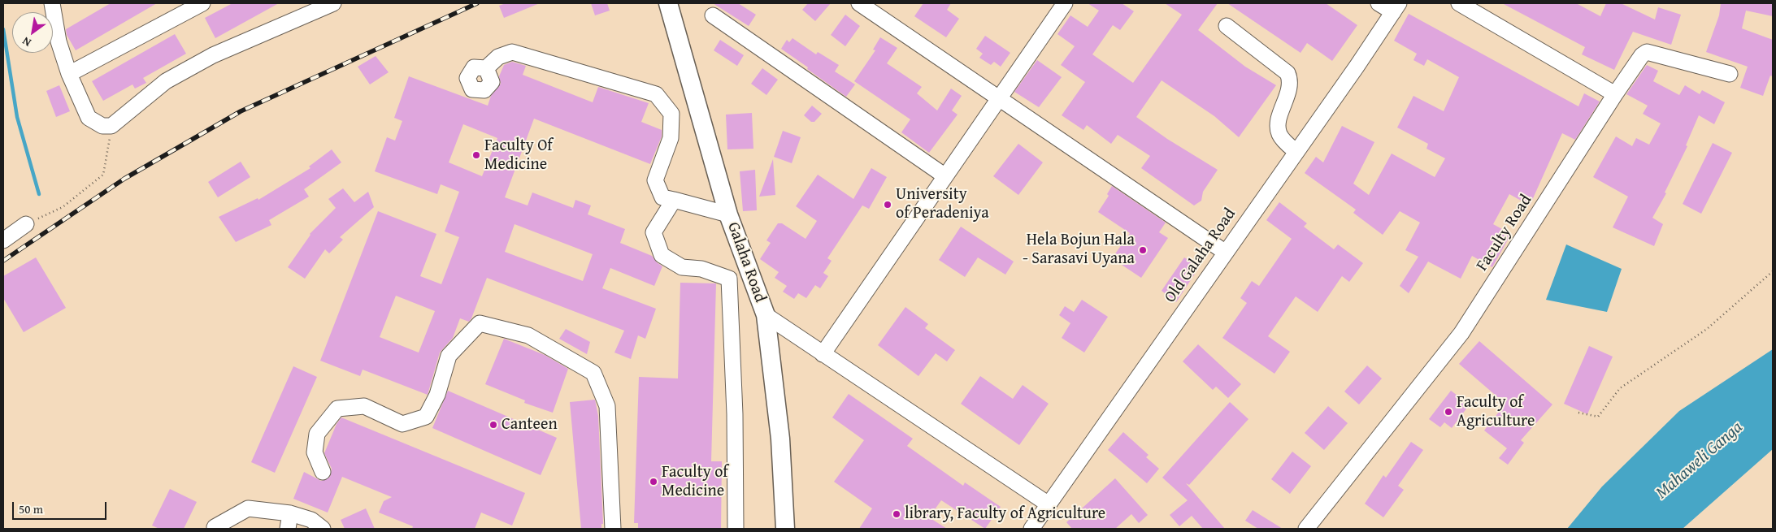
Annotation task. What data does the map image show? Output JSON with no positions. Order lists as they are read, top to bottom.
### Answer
{
  "streets": {
    "main road": ["Galaha Road"],
    "street": ["Faculty Road", "Old Galaha Road"]
  },
  "water": ["Mahaweli Ganga"],
  "places": [
    "Faculty Of Medicine",
    "University of Peradeniya",
    "Hela Bojun Hala - Sarasavi Uyana",
    "Faculty of Agriculture",
    "Canteen",
    "Faculty of Medicine",
    "library, Faculty of Agriculture"
  ],
  "scale_bar": "50 m",
  "north": "bottom left"
}
